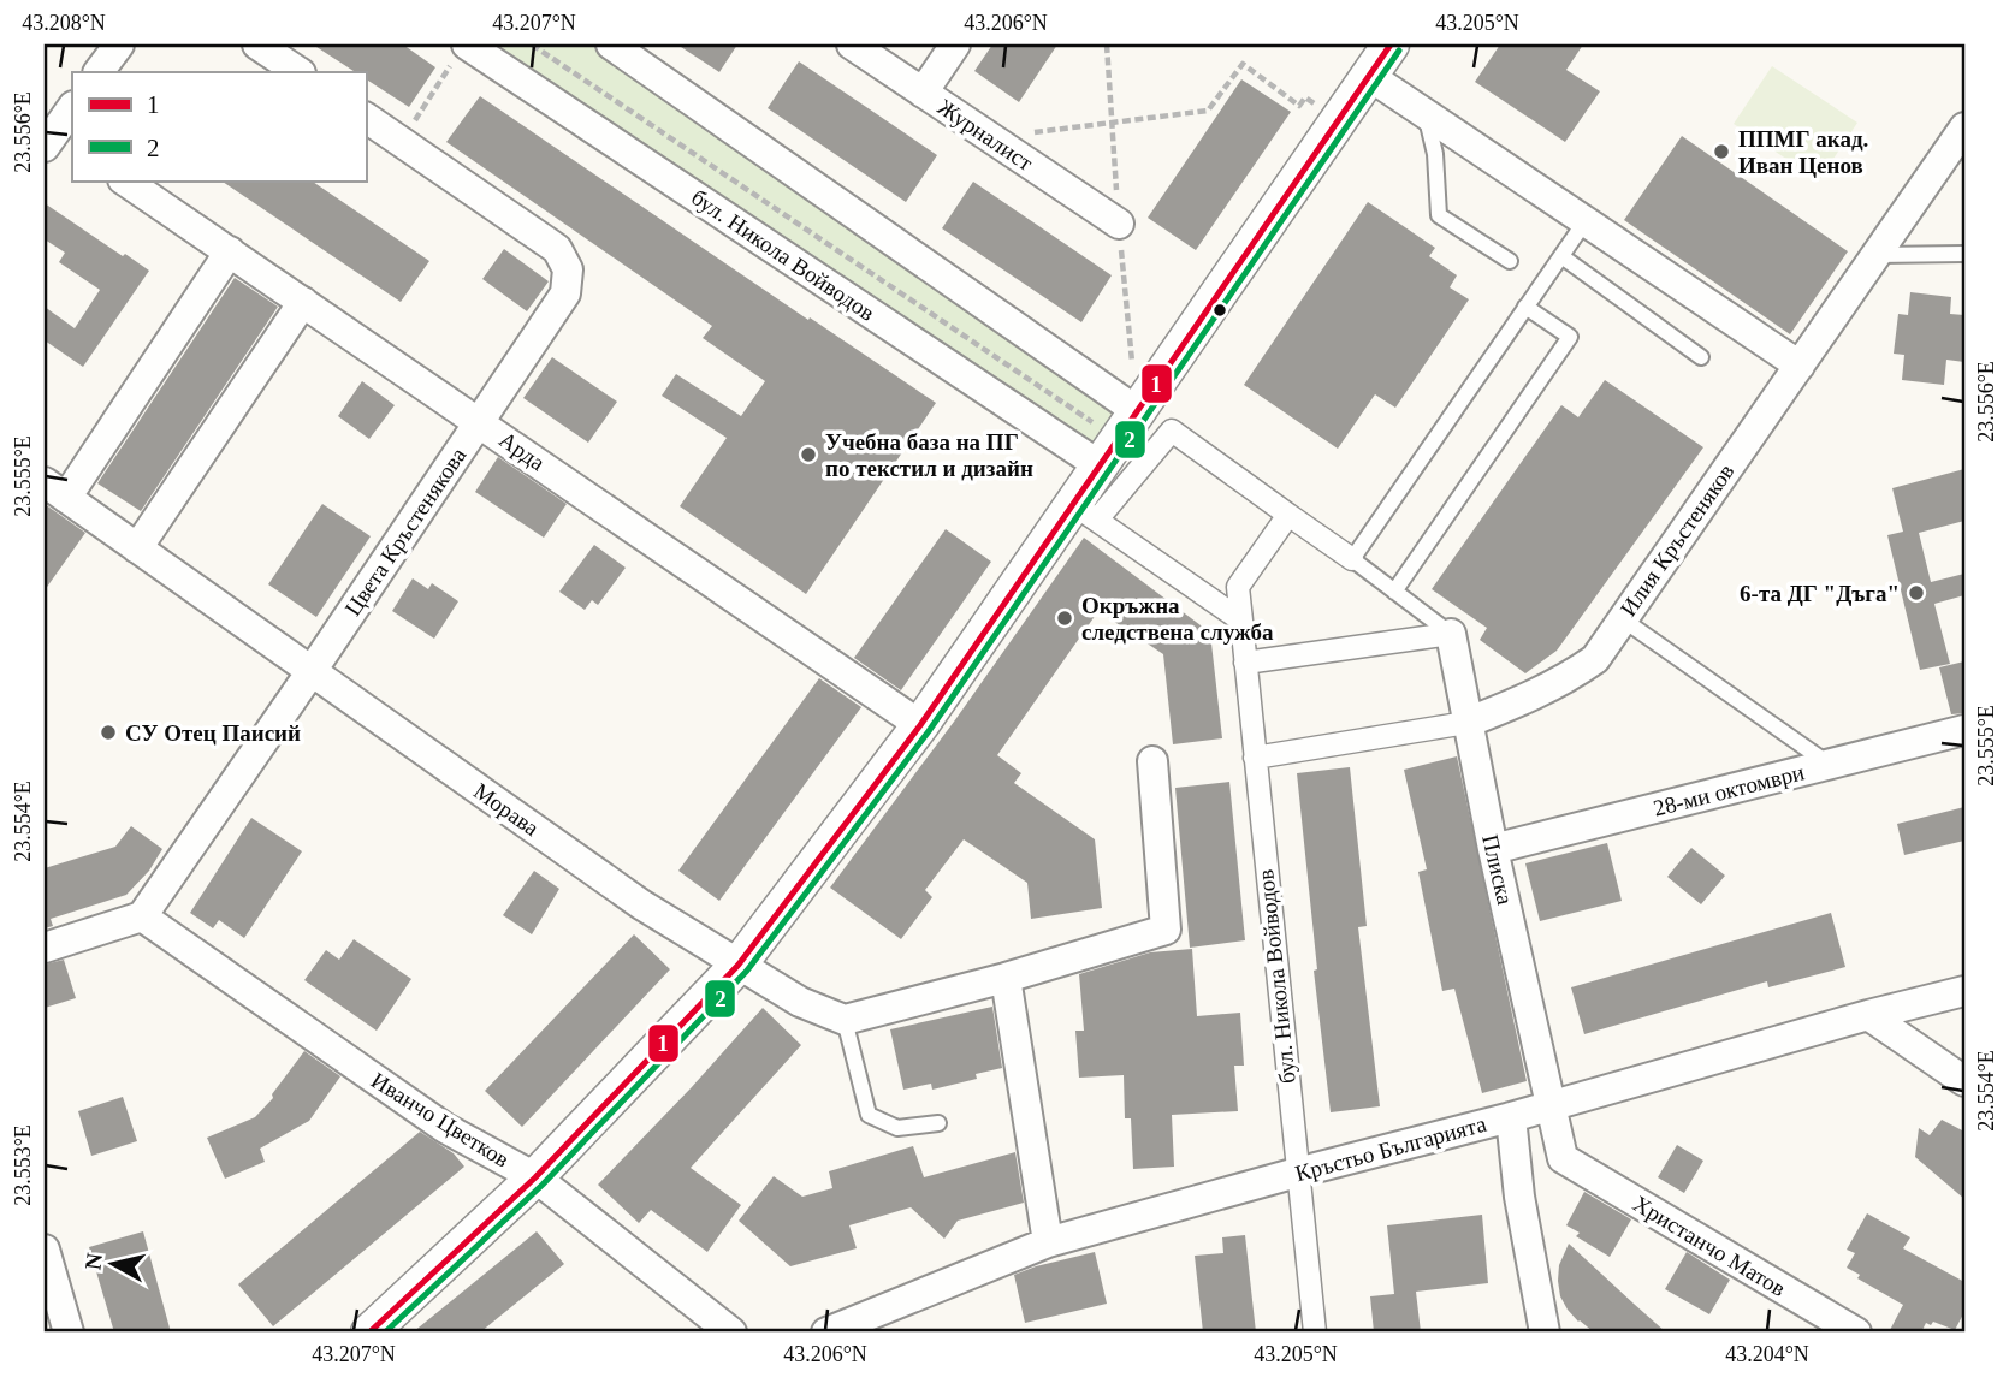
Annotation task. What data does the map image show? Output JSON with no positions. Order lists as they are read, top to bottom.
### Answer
{
  "streets": {
    "street": [
      "Журналист",
      "бул. Никола Войводов",
      "Арда",
      "Цвета Кръстенякова",
      "Илия Кръстеняков",
      "28-ми октомври",
      "Морава",
      "Плиска",
      "Иванчо Цветков",
      "Кръстьо Българията",
      "Христанчо Матов"
    ]
  },
  "crossings": [
    ["бул. Никола Войводов", "Илия Кръстеняков"],
    ["бул. Никола Войводов", "Кръстьо Българията"],
    ["Арда", "Цвета Кръстенякова"],
    ["Цвета Кръстенякова", "Морава"],
    ["Цвета Кръстенякова", "Иванчо Цветков"],
    ["Илия Кръстеняков", "Плиска"],
    ["28-ми октомври", "Плиска"],
    ["Плиска", "Кръстьо Българията"],
    ["Кръстьо Българията", "Христанчо Матов"]
  ],
  "places": [
    "ППМГ акад. Иван Ценов",
    "Учебна база на ПГ по текстил и дизайн",
    "6-та ДГ \"Дъга\"",
    "Окръжна следствена служба",
    "СУ Отец Паисий"
  ],
  "lines": ["transit line 1", "transit line 2"],
  "legend": ["1", "2"],
  "north": "left",
  "coordinates": [
    "43.208°N",
    "43.207°N",
    "43.206°N",
    "43.205°N",
    "23.556°E",
    "23.555°E",
    "23.554°E",
    "23.553°E",
    "43.204°N"
  ]
}
